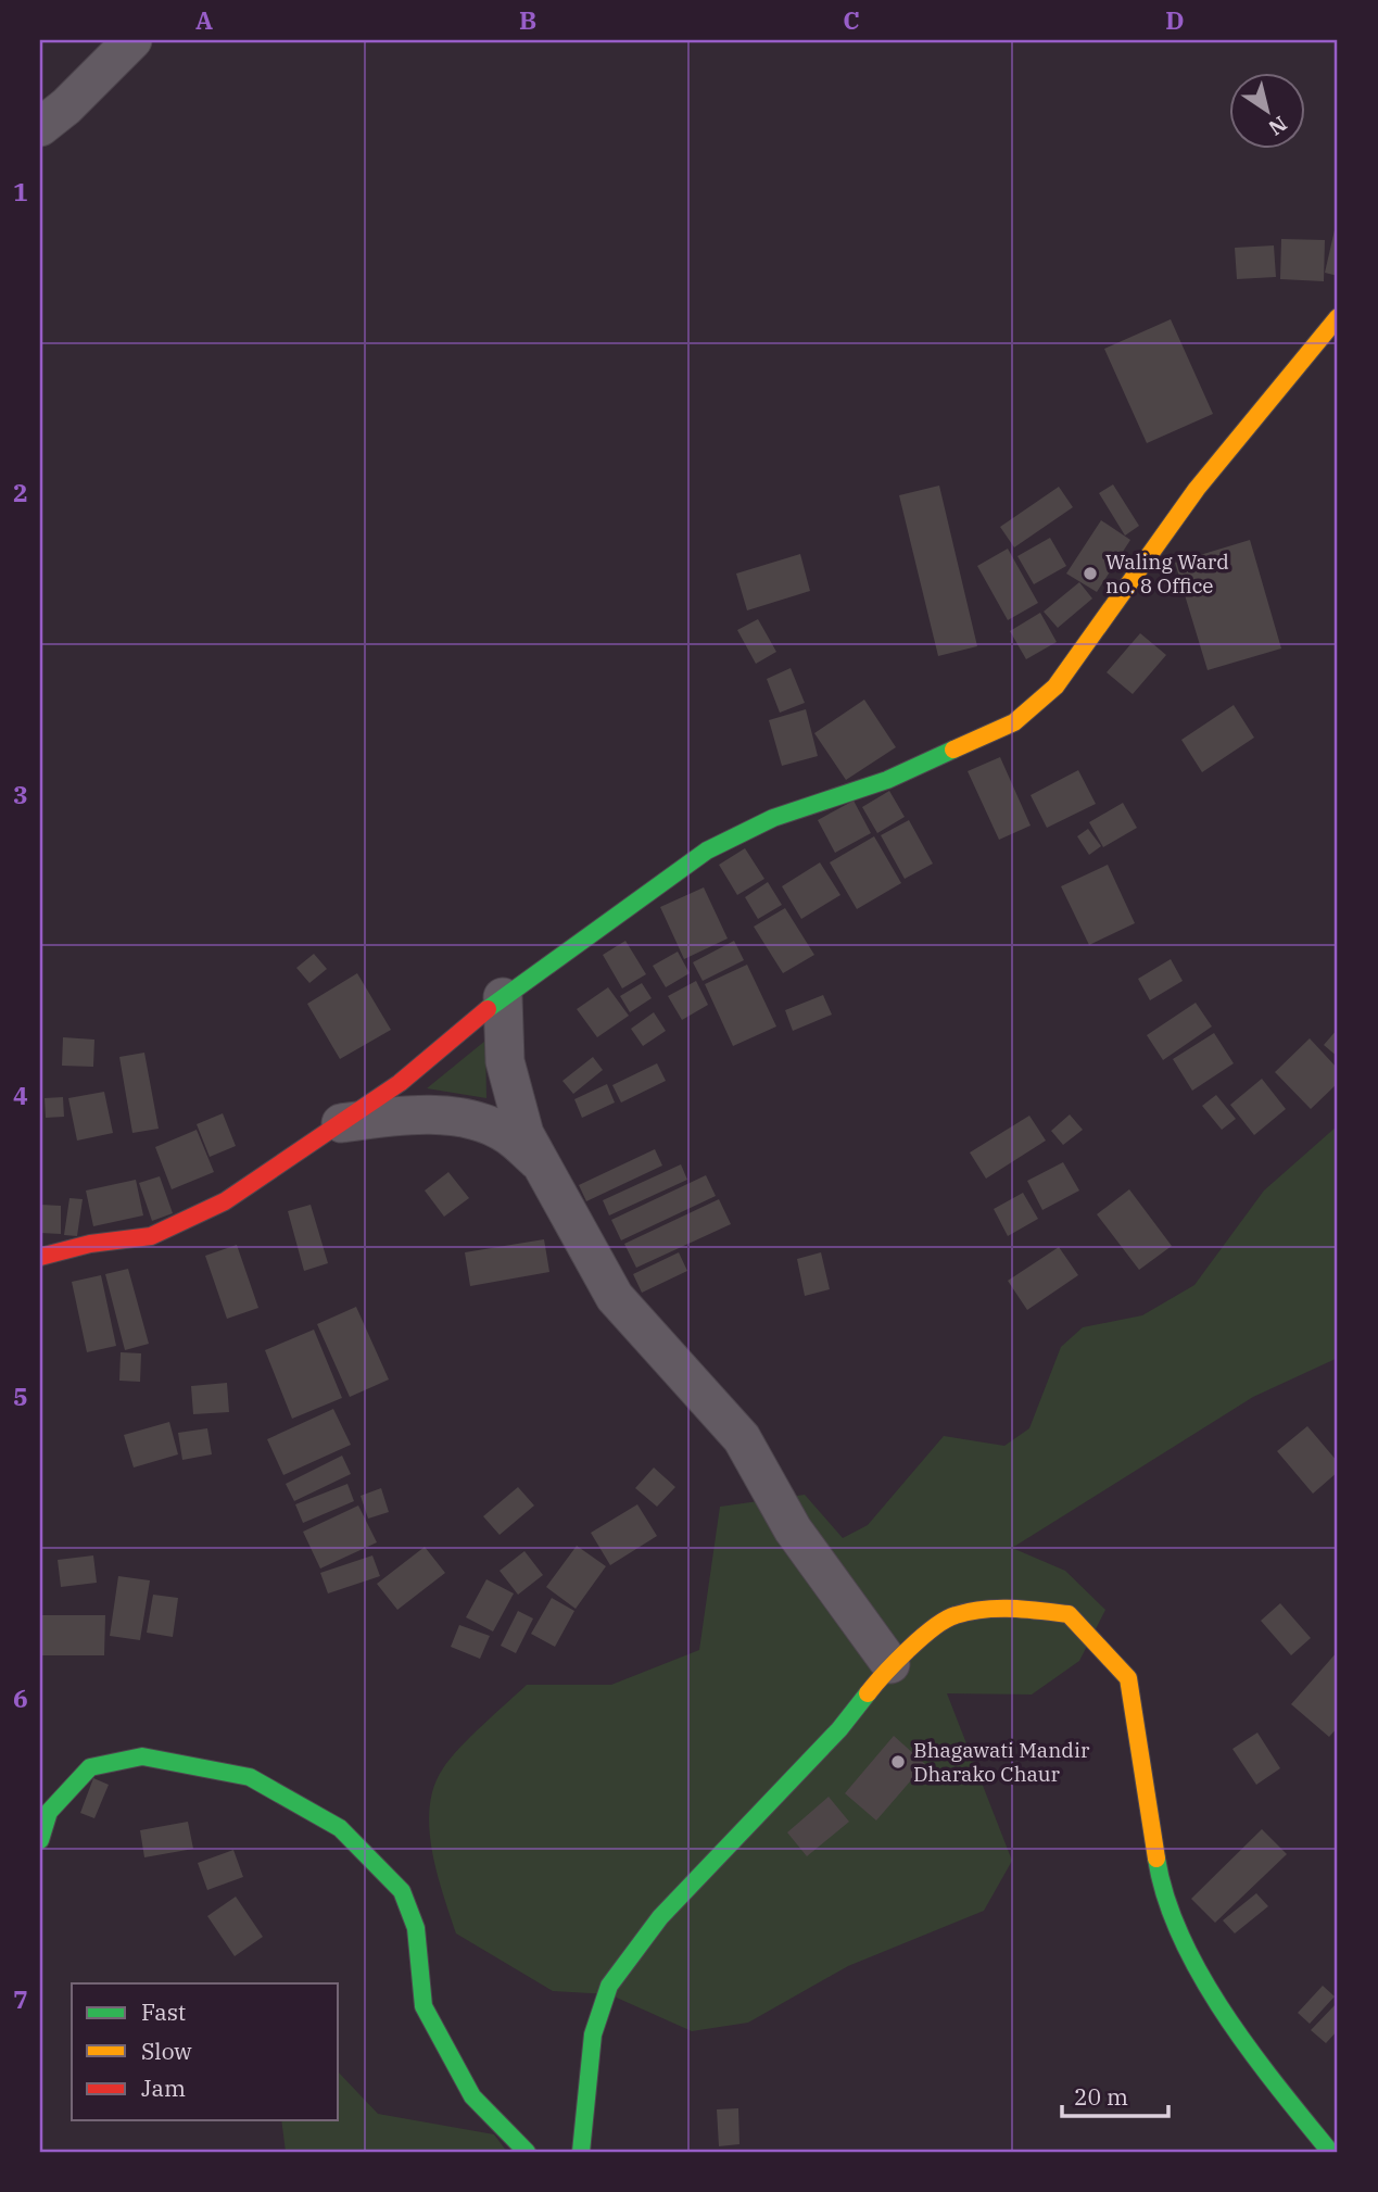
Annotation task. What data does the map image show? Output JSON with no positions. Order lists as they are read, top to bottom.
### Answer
{
  "places": ["Waling Ward no. 8 Office", "Bhagawati Mandir Dharako Chaur"],
  "legend": ["Fast", "Slow", "Jam"],
  "scale_bar": "20 m",
  "north": "bottom right",
  "grid": {
    "columns": [
      "A",
      "B",
      "C",
      "D"
    ],
    "rows": [
      "1",
      "2",
      "3",
      "4",
      "5",
      "6",
      "7"
    ]
  }
}
